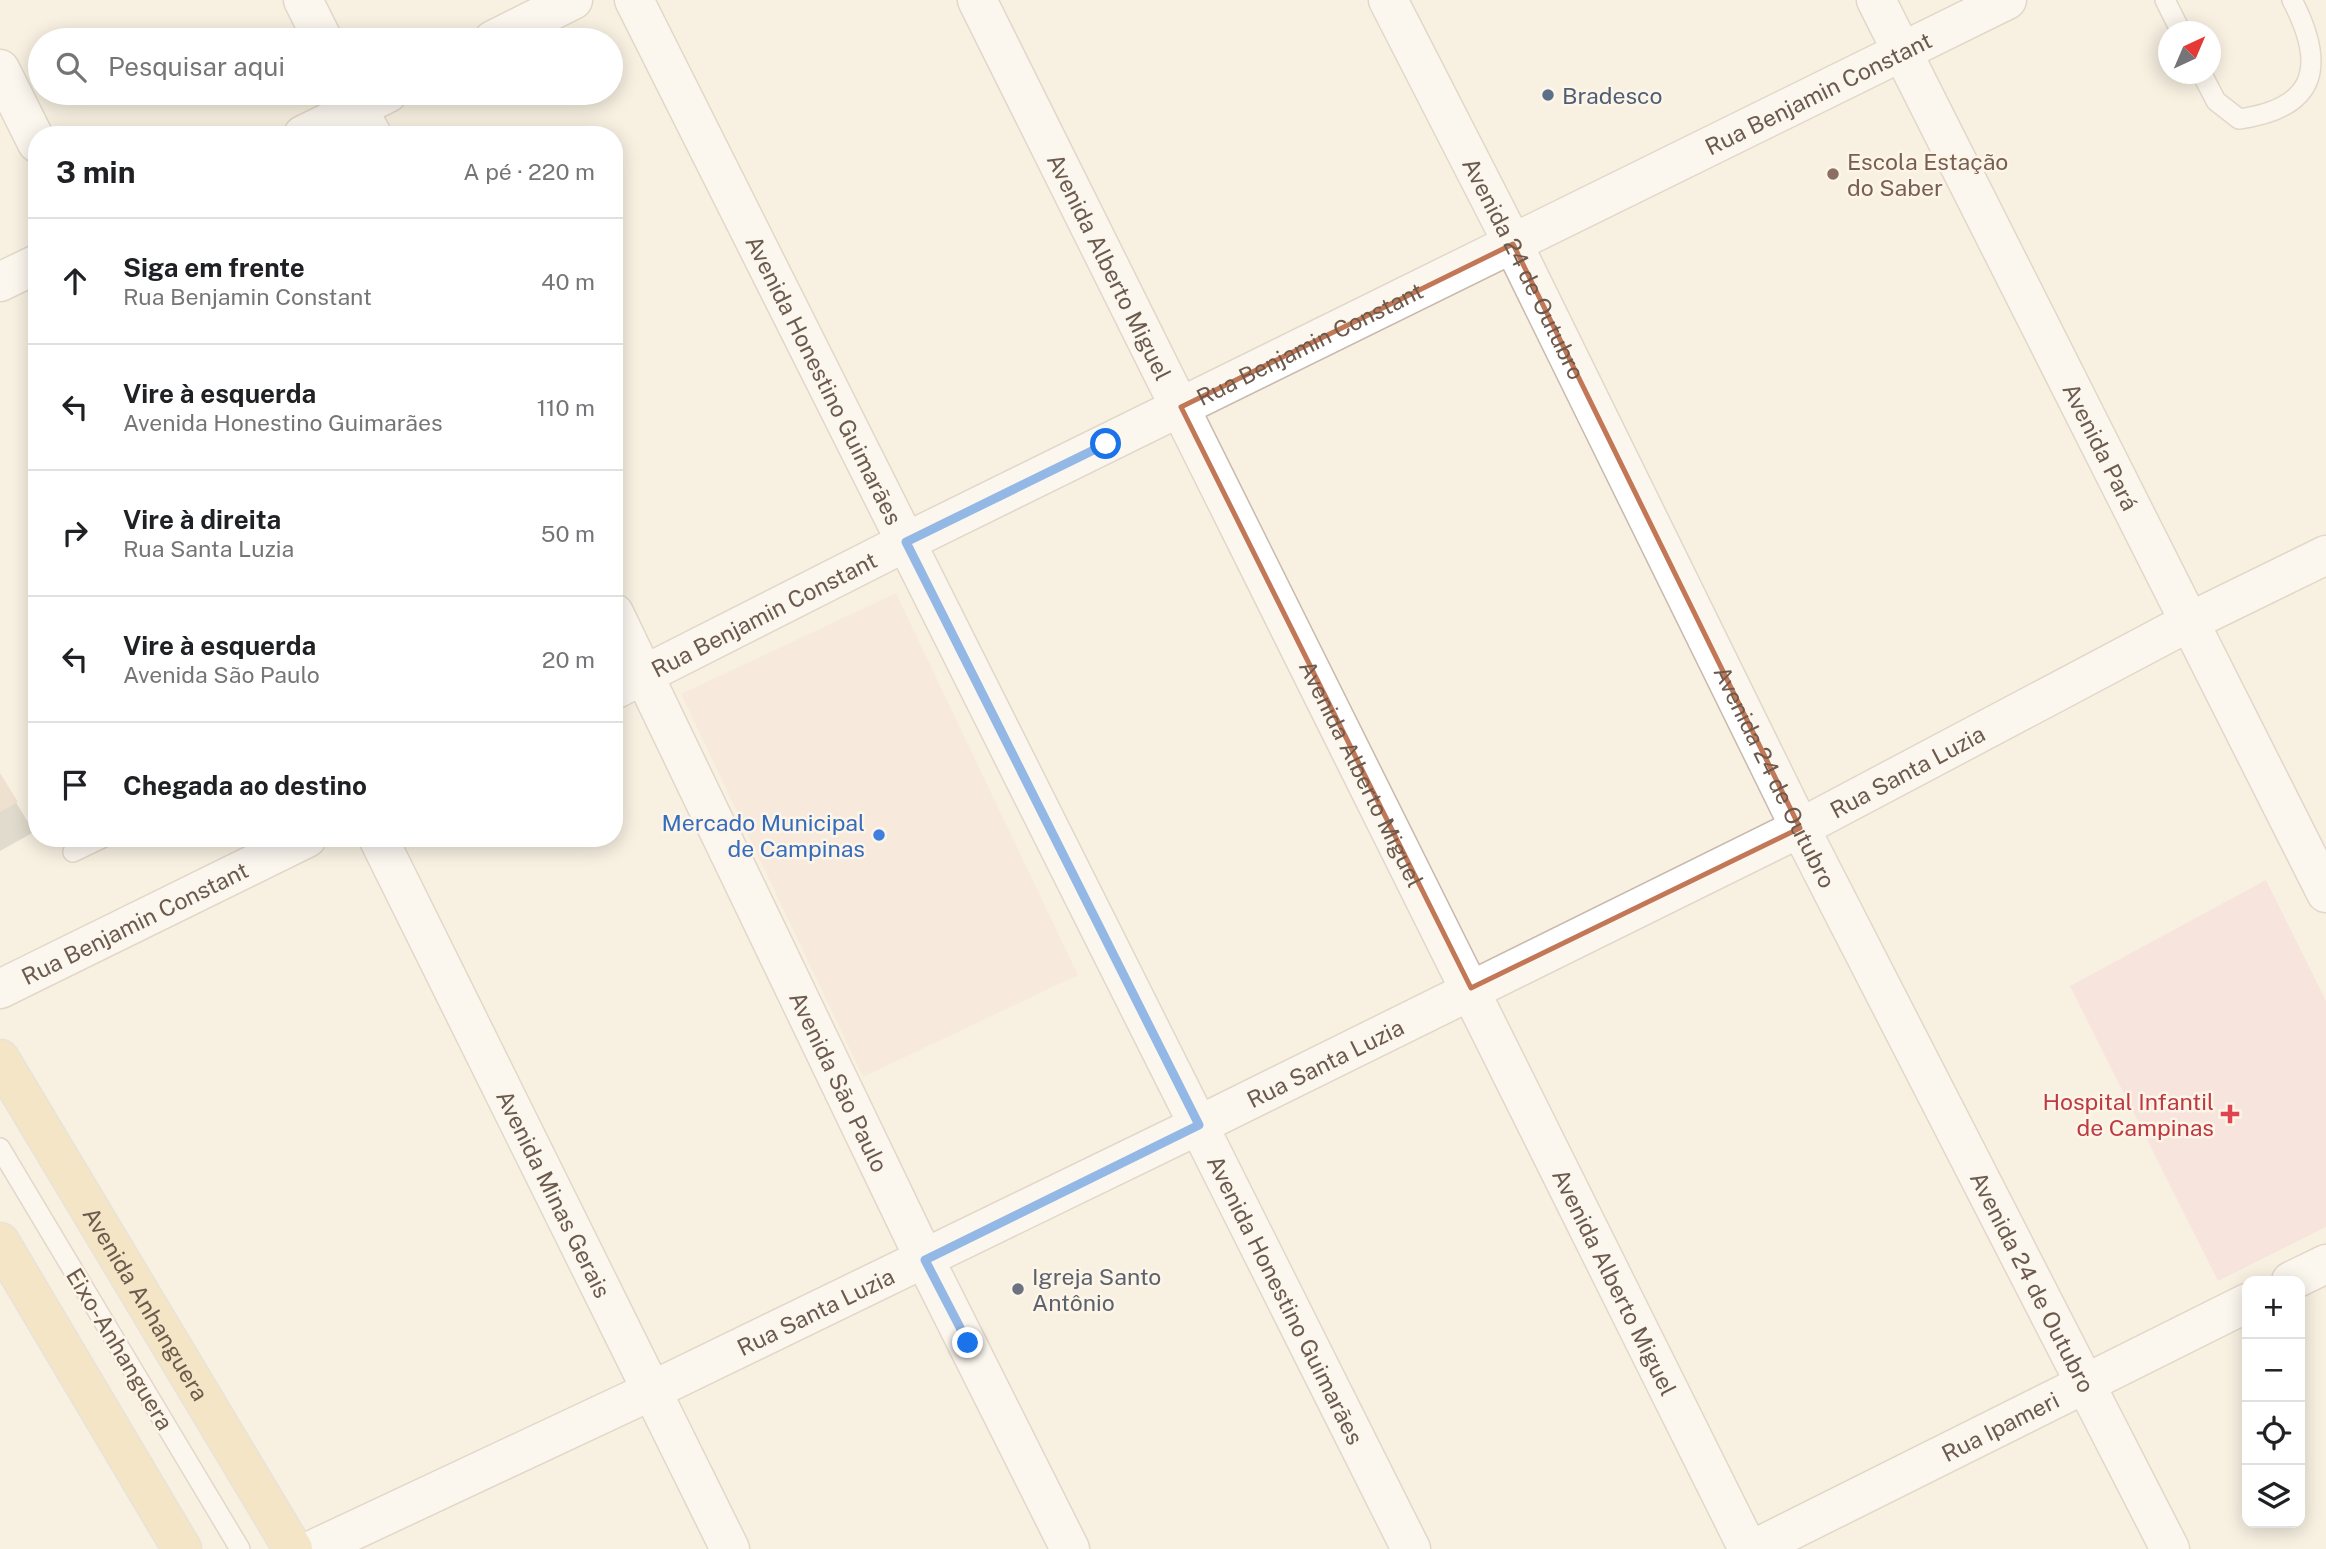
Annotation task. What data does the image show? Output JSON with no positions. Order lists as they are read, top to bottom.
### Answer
{
  "streets": {
    "main road": ["Avenida Anhanguera"],
    "street": [
      "Rua Benjamin Constant",
      "Avenida Alberto Miguel",
      "Avenida 24 de Outubro",
      "Avenida Honestino Guimarães",
      "Avenida Pará",
      "Rua Santa Luzia",
      "Avenida São Paulo",
      "Avenida Minas Gerais",
      "Rua Ipameri"
    ],
    "lane": ["Eixo-Anhanguera"]
  },
  "crossings": [
    ["Rua Benjamin Constant", "Avenida Alberto Miguel"],
    ["Rua Benjamin Constant", "Avenida 24 de Outubro"],
    ["Rua Benjamin Constant", "Avenida Honestino Guimarães"],
    ["Rua Benjamin Constant", "Avenida Pará"],
    ["Rua Benjamin Constant", "Avenida São Paulo"],
    ["Avenida Alberto Miguel", "Rua Santa Luzia"],
    ["Avenida 24 de Outubro", "Rua Santa Luzia"],
    ["Avenida 24 de Outubro", "Rua Ipameri"],
    ["Avenida Honestino Guimarães", "Rua Santa Luzia"],
    ["Avenida Pará", "Rua Santa Luzia"],
    ["Rua Santa Luzia", "Avenida São Paulo"],
    ["Rua Santa Luzia", "Avenida Minas Gerais"]
  ],
  "places": {
    "other": [
      "Bradesco",
      "Escola Estação do Saber",
      "Mercado Municipal de Campinas",
      "Igreja Santo Antônio"
    ],
    "health": ["Hospital Infantil de Campinas"]
  },
  "north": "top right",
  "page": {
    "search": "Pesquisar aqui",
    "heading": ["3 min", "A pé · 220 m"],
    "list": [
      ["Siga em frente", "Rua Benjamin Constant", "40 m"],
      ["Vire à esquerda", "Avenida Honestino Guimarães", "110 m"],
      ["Vire à direita", "Rua Santa Luzia", "50 m"],
      ["Vire à esquerda", "Avenida São Paulo", "20 m"],
      "Chegada ao destino"
    ],
    "map_buttons": ["+", "−"]
  }
}
